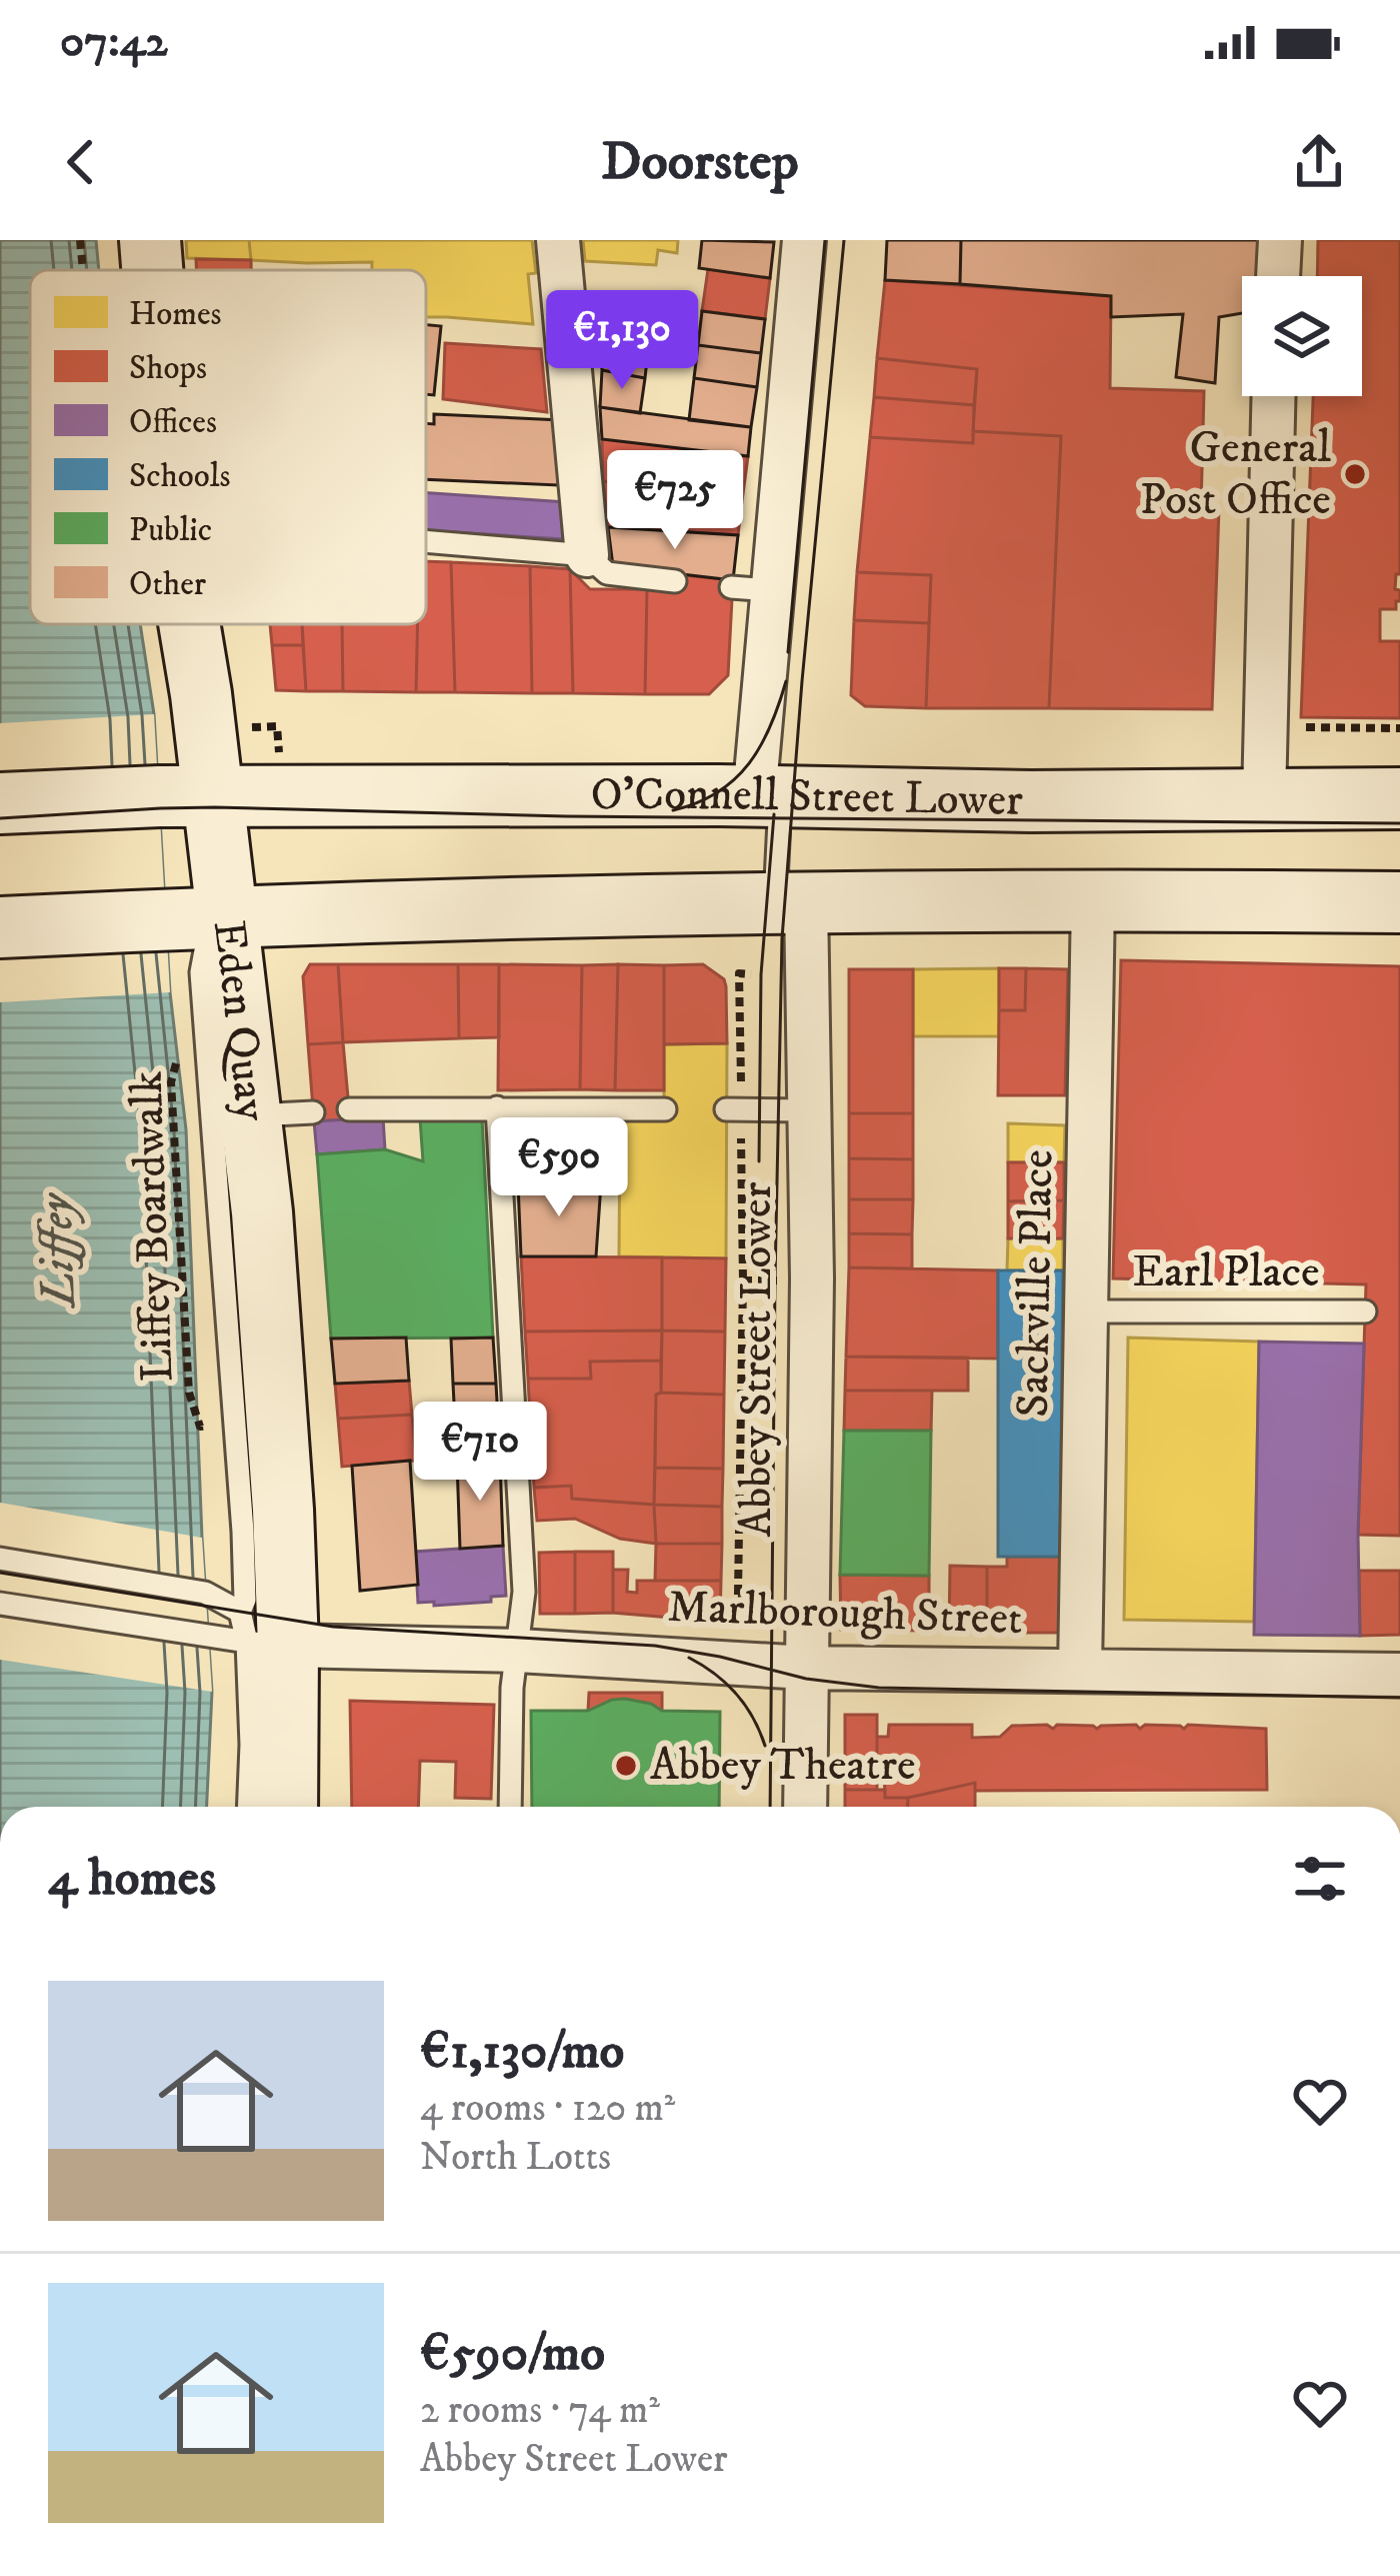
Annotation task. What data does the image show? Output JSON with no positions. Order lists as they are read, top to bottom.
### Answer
{
  "streets": {
    "street": [
      "O'Connell Street Lower",
      "Eden Quay",
      "Sackville Place",
      "Abbey Street Lower",
      "Marlborough Street"
    ],
    "lane": ["Earl Place"],
    "path": ["Liffey Boardwalk"]
  },
  "crossings": [
    ["Eden Quay", "Marlborough Street"],
    ["Earl Place", "Sackville Place"],
    ["Sackville Place", "Marlborough Street"],
    ["Abbey Street Lower", "Marlborough Street"]
  ],
  "water": ["Liffey"],
  "places": ["General Post Office", "Abbey Theatre"],
  "legend": [
    "Homes",
    "Shops",
    "Offices",
    "Schools",
    "Public",
    "Other"
  ],
  "page": {
    "status": "07:42",
    "header": "Doorstep",
    "price": [
      "€1,130",
      "€725",
      "€590",
      "€710"
    ],
    "heading": "4 homes",
    "list": [
      {
        "name": "€1,130/mo",
        "note": "4 rooms · 120 m² · North Lotts"
      },
      {
        "name": "€590/mo",
        "note": "2 rooms · 74 m² · Abbey Street Lower"
      }
    ]
  }
}
